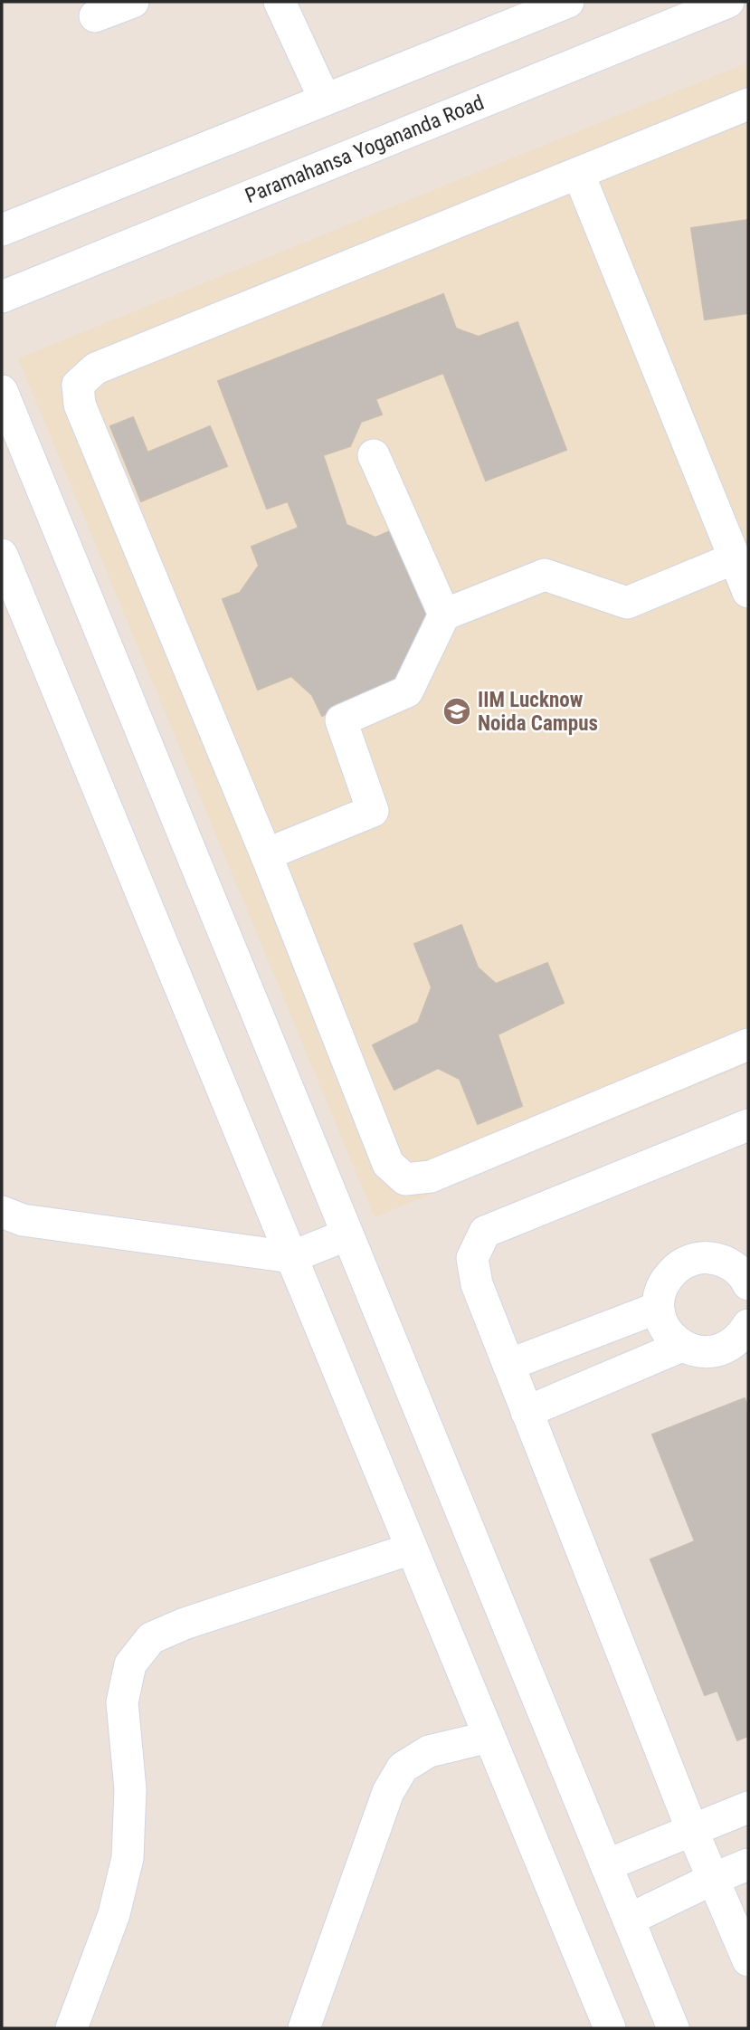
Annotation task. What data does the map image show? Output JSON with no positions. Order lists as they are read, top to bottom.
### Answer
{
  "streets": {
    "street": ["Paramahansa Yogananda Road"]
  },
  "places": {
    "school or university": ["IIM Lucknow Noida Campus"]
  }
}
